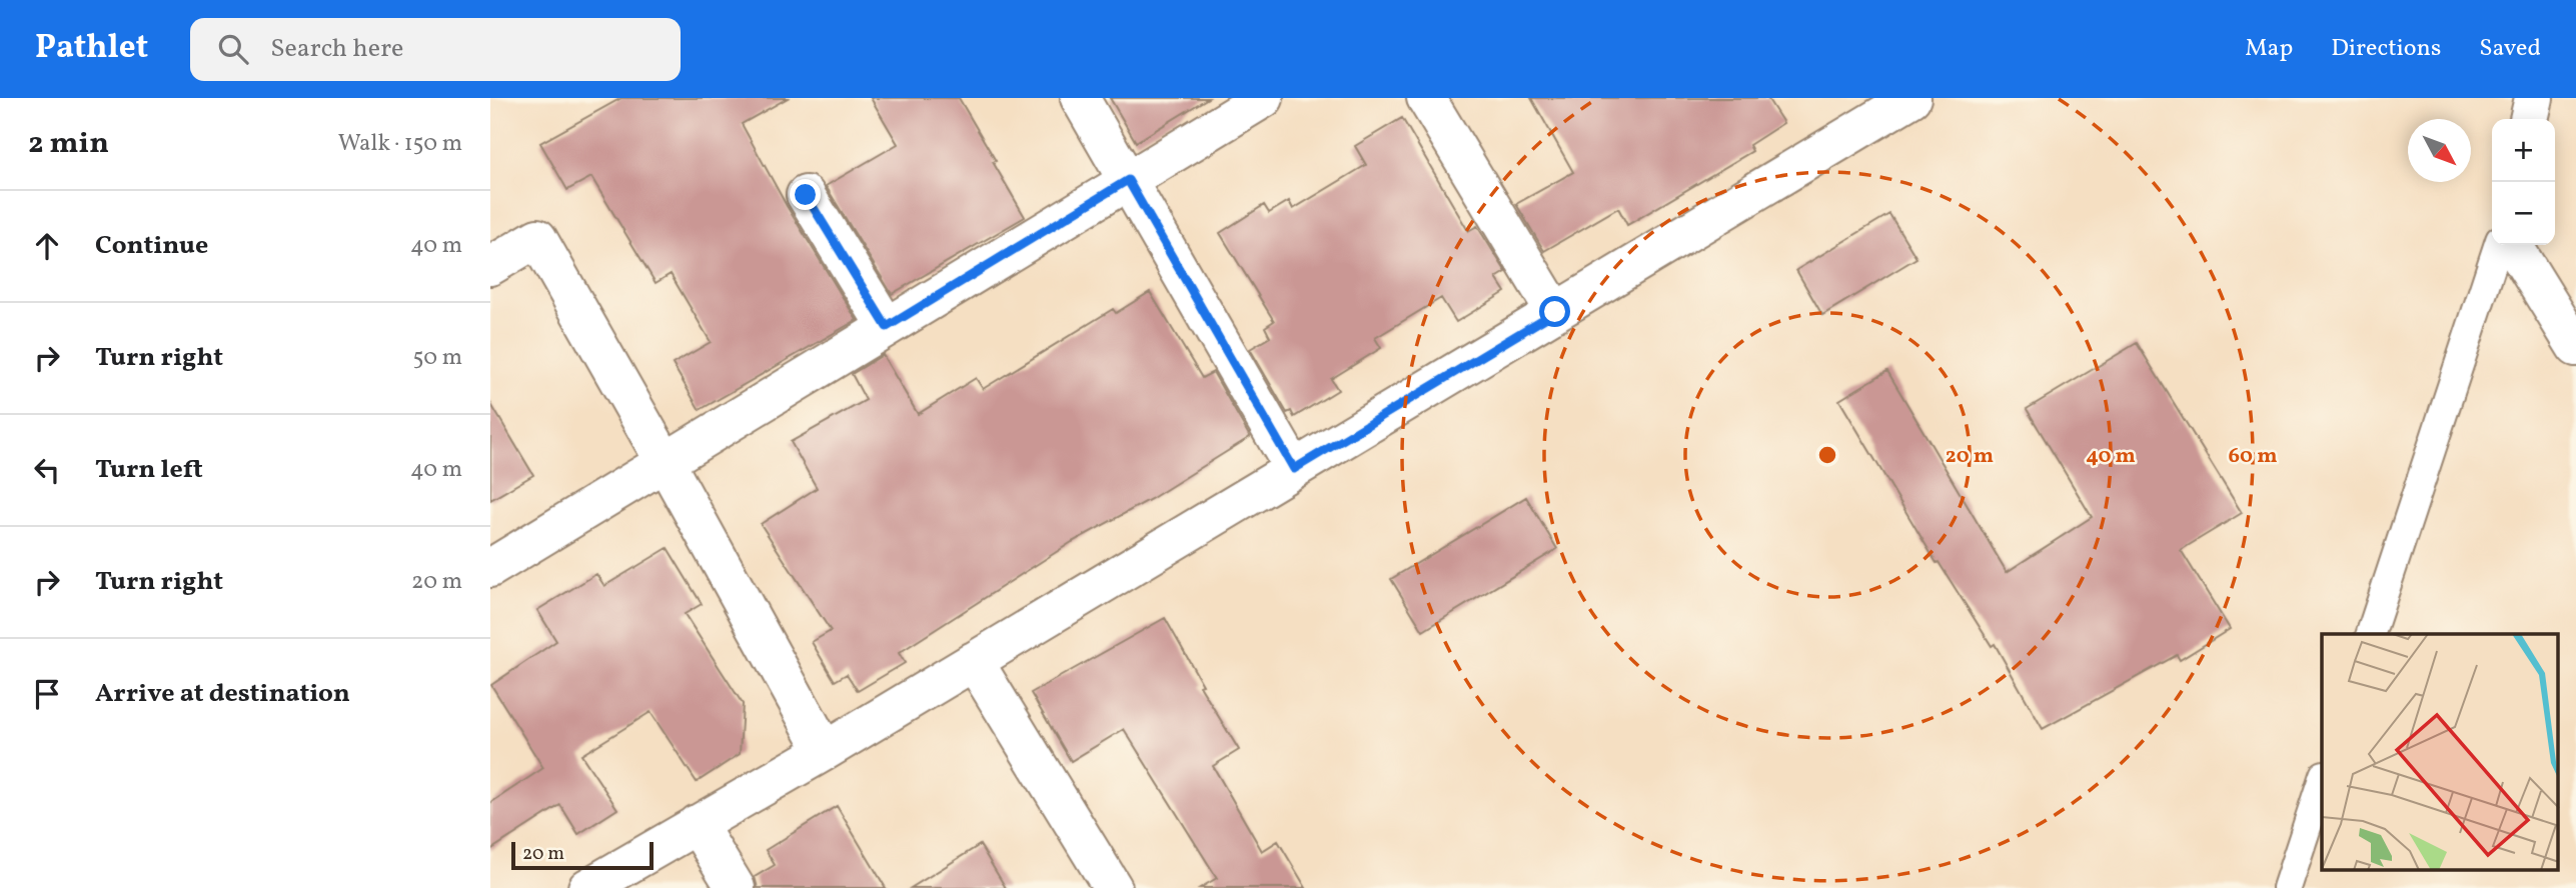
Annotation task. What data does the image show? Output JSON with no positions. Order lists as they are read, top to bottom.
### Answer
{
  "scale_bar": "20 m",
  "north": "bottom right",
  "page": {
    "header": "Pathlet",
    "search": "Search here",
    "nav": ["Map", "Directions", "Saved"],
    "heading": ["2 min", "Walk · 150 m"],
    "map_buttons": ["+", "−"],
    "list": [
      ["Continue", "40 m"],
      ["Turn right", "50 m"],
      ["Turn left", "40 m"],
      ["Turn right", "20 m"],
      "Arrive at destination"
    ],
    "scale": "20 m"
  },
  "rings": ["20 m", "40 m", "60 m"]
}
